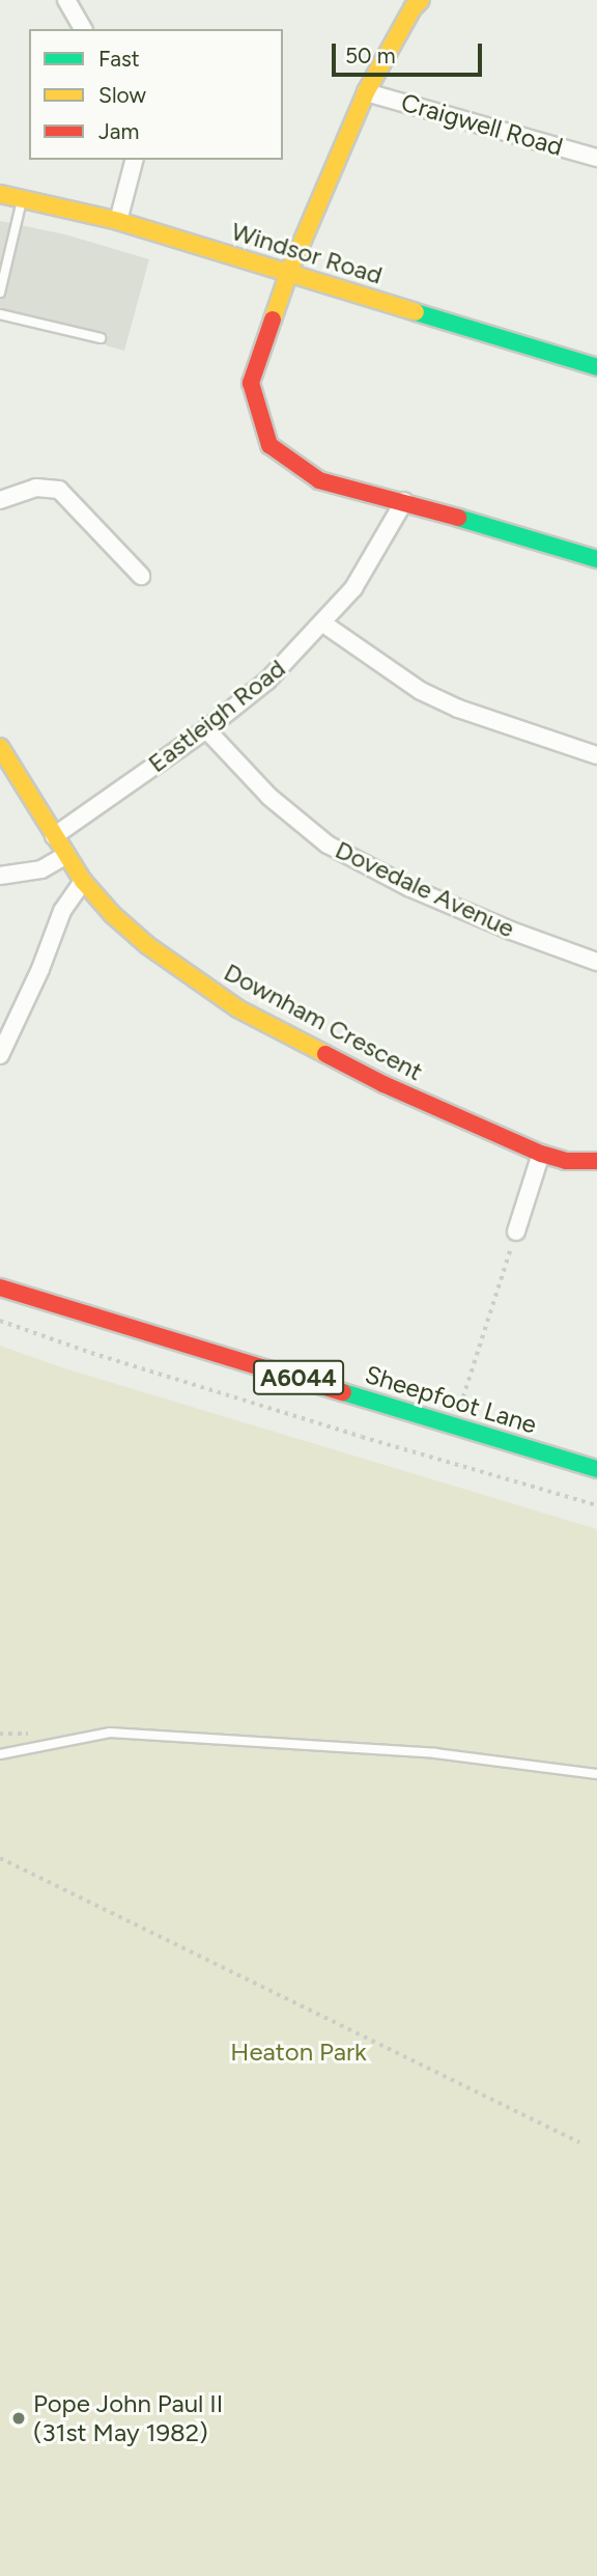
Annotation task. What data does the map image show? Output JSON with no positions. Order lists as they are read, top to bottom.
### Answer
{
  "streets": {
    "street": [
      "Craigwell Road",
      "Windsor Road",
      "Eastleigh Road",
      "Dovedale Avenue",
      "Downham Crescent",
      "A6044",
      "Sheepfoot Lane"
    ]
  },
  "crossings": [
    ["Eastleigh Road", "Dovedale Avenue"],
    ["Eastleigh Road", "Downham Crescent"]
  ],
  "parks": ["Heaton Park"],
  "places": ["Pope John Paul II (31st May 1982)"],
  "legend": ["Fast", "Slow", "Jam"],
  "scale_bar": "50 m"
}
